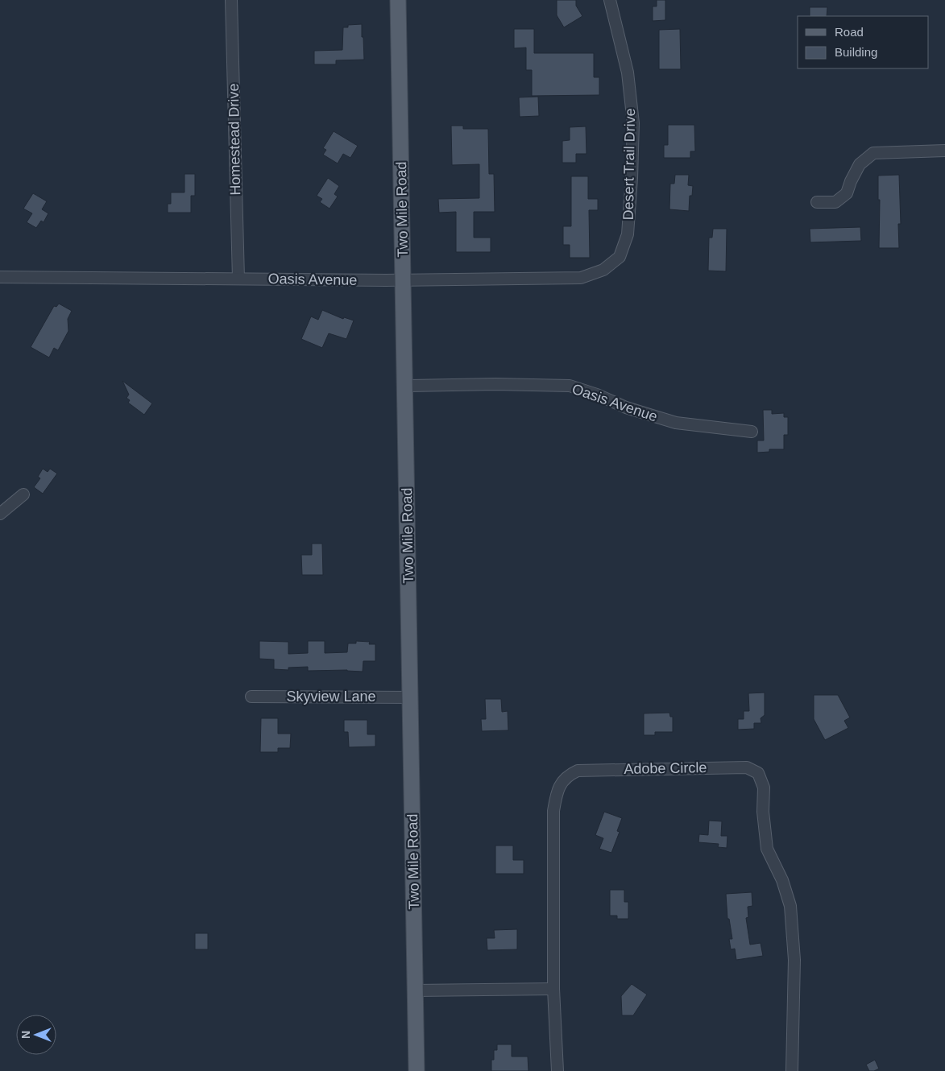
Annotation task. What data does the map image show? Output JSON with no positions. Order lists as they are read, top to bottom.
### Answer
{
  "streets": {
    "main road": ["Two Mile Road"],
    "street": [
      "Homestead Drive",
      "Desert Trail Drive",
      "Oasis Avenue",
      "Skyview Lane",
      "Adobe Circle"
    ]
  },
  "crossings": [
    ["Homestead Drive", "Oasis Avenue"],
    ["Desert Trail Drive", "Oasis Avenue"],
    ["Two Mile Road", "Oasis Avenue"],
    ["Two Mile Road", "Skyview Lane"]
  ],
  "legend": ["Road", "Building"],
  "north": "left"
}
